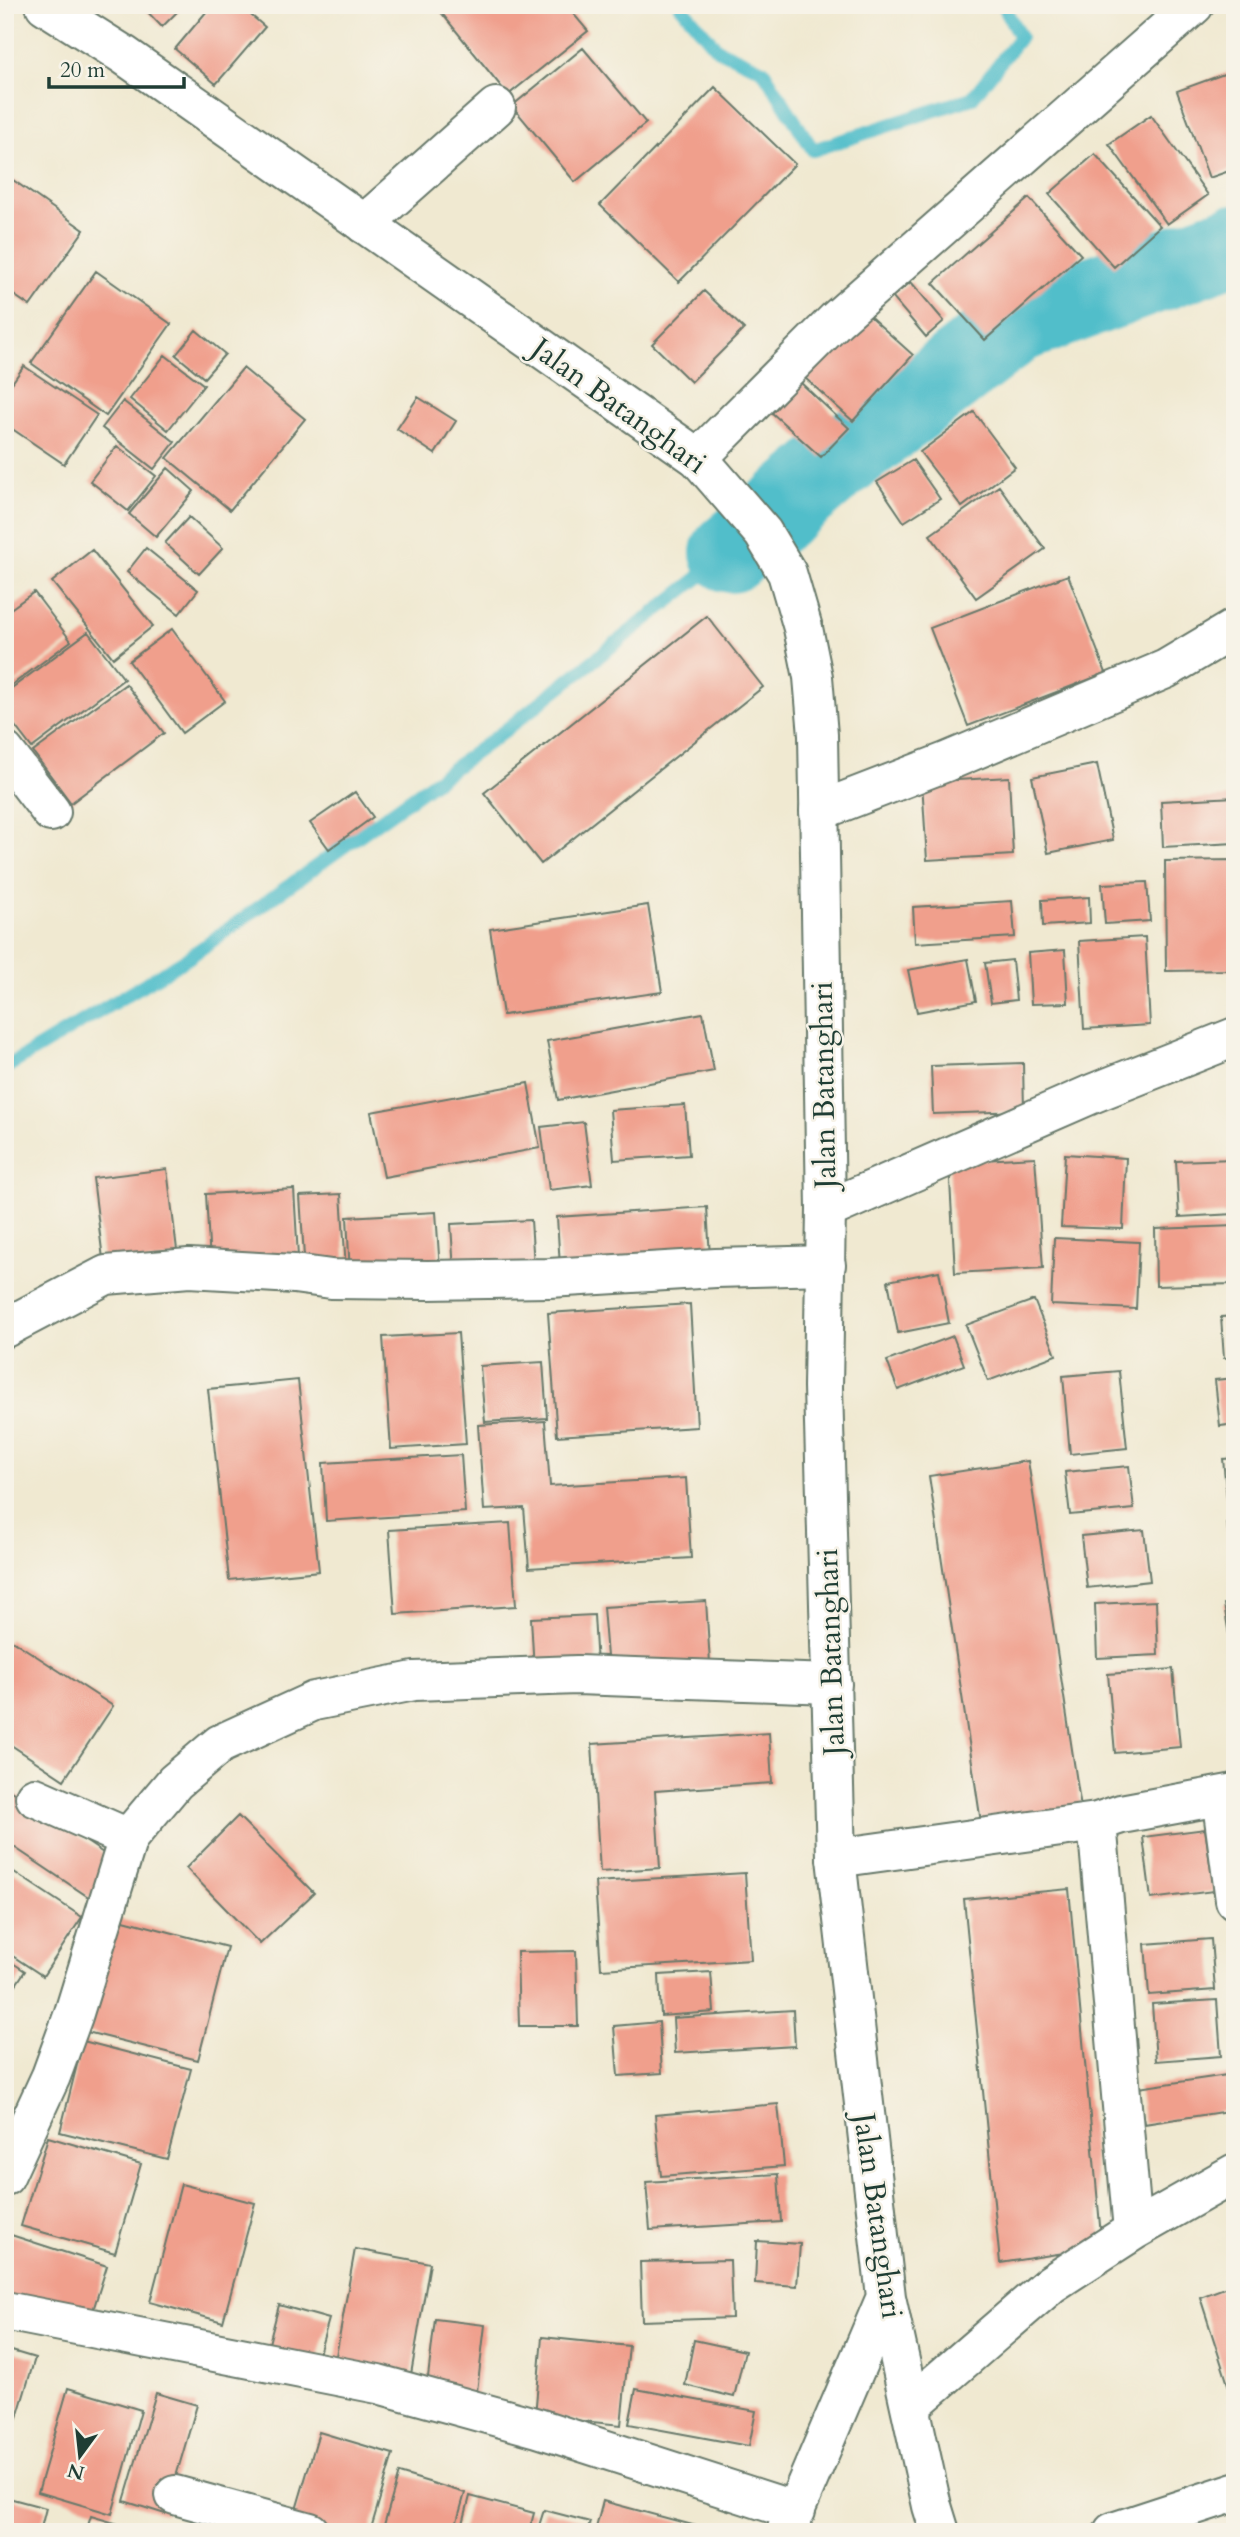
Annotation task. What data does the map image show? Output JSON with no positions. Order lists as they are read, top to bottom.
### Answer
{
  "streets": {
    "street": ["Jalan Batanghari"]
  },
  "scale_bar": "20 m",
  "north": "bottom"
}
